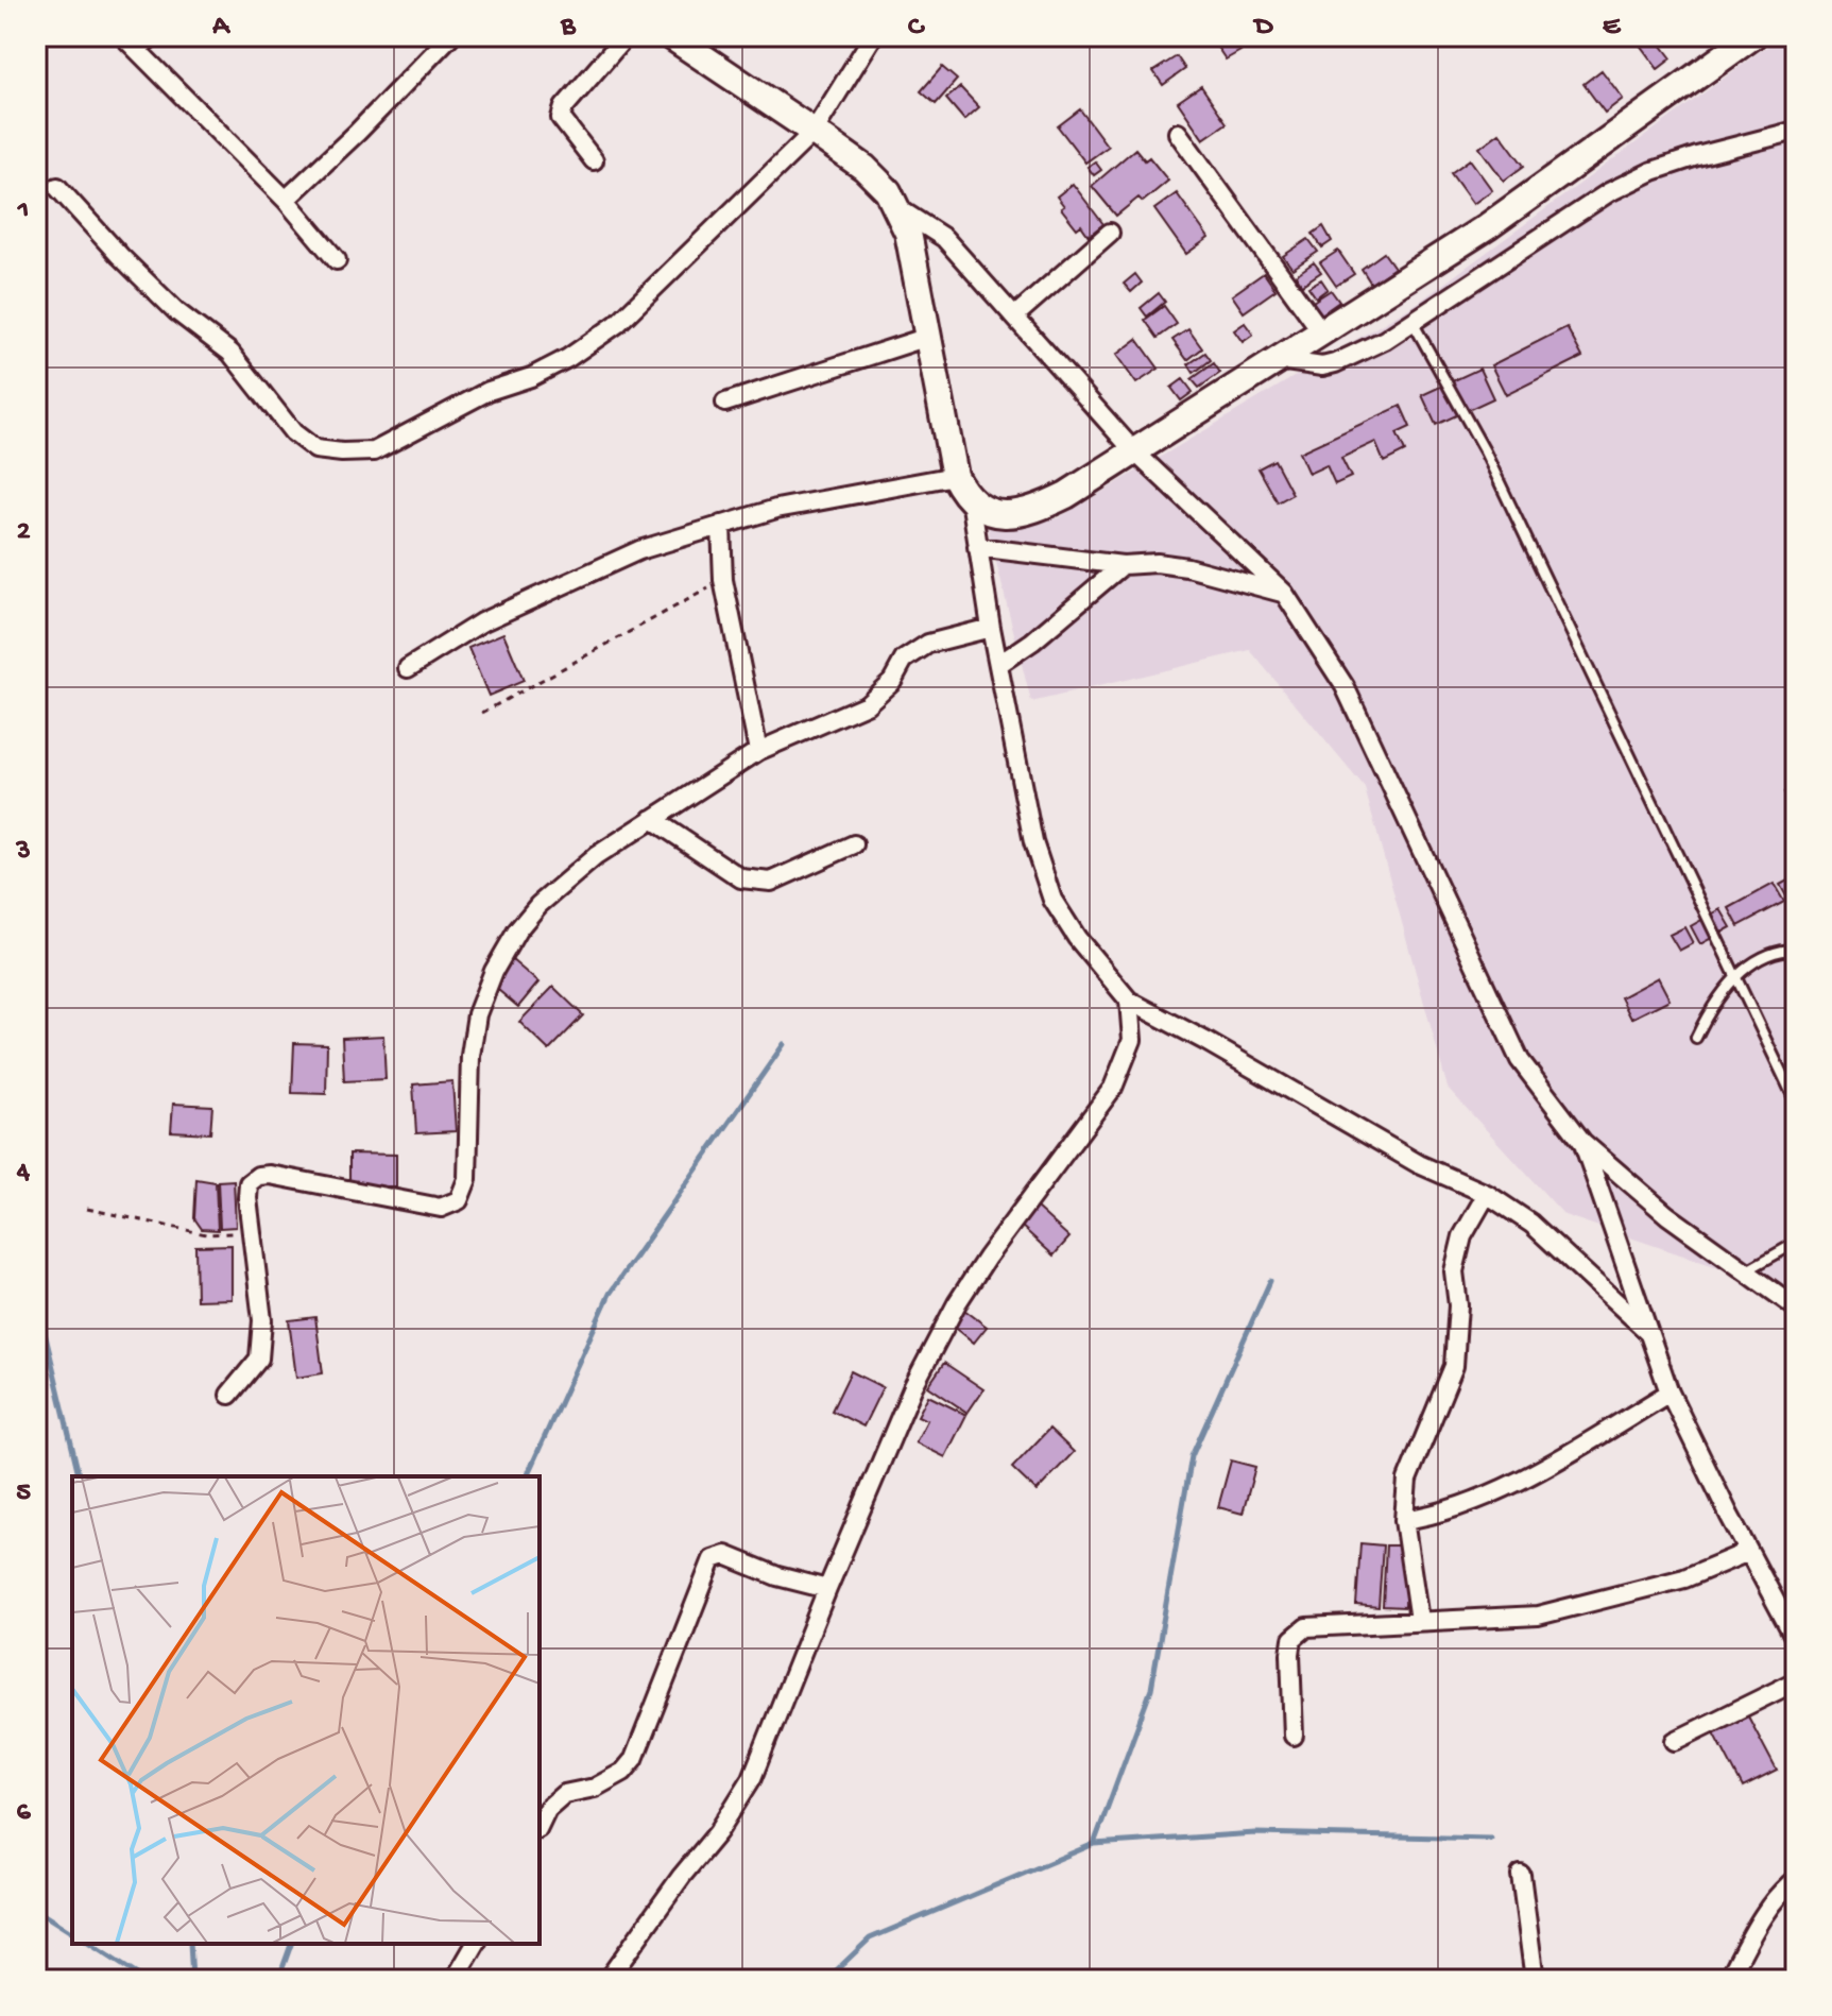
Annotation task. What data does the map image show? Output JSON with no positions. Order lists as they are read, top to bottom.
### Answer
{
  "grid": {
    "columns": [
      "A",
      "B",
      "C",
      "D",
      "E"
    ],
    "rows": [
      "1",
      "2",
      "3",
      "4",
      "5",
      "6"
    ]
  }
}
